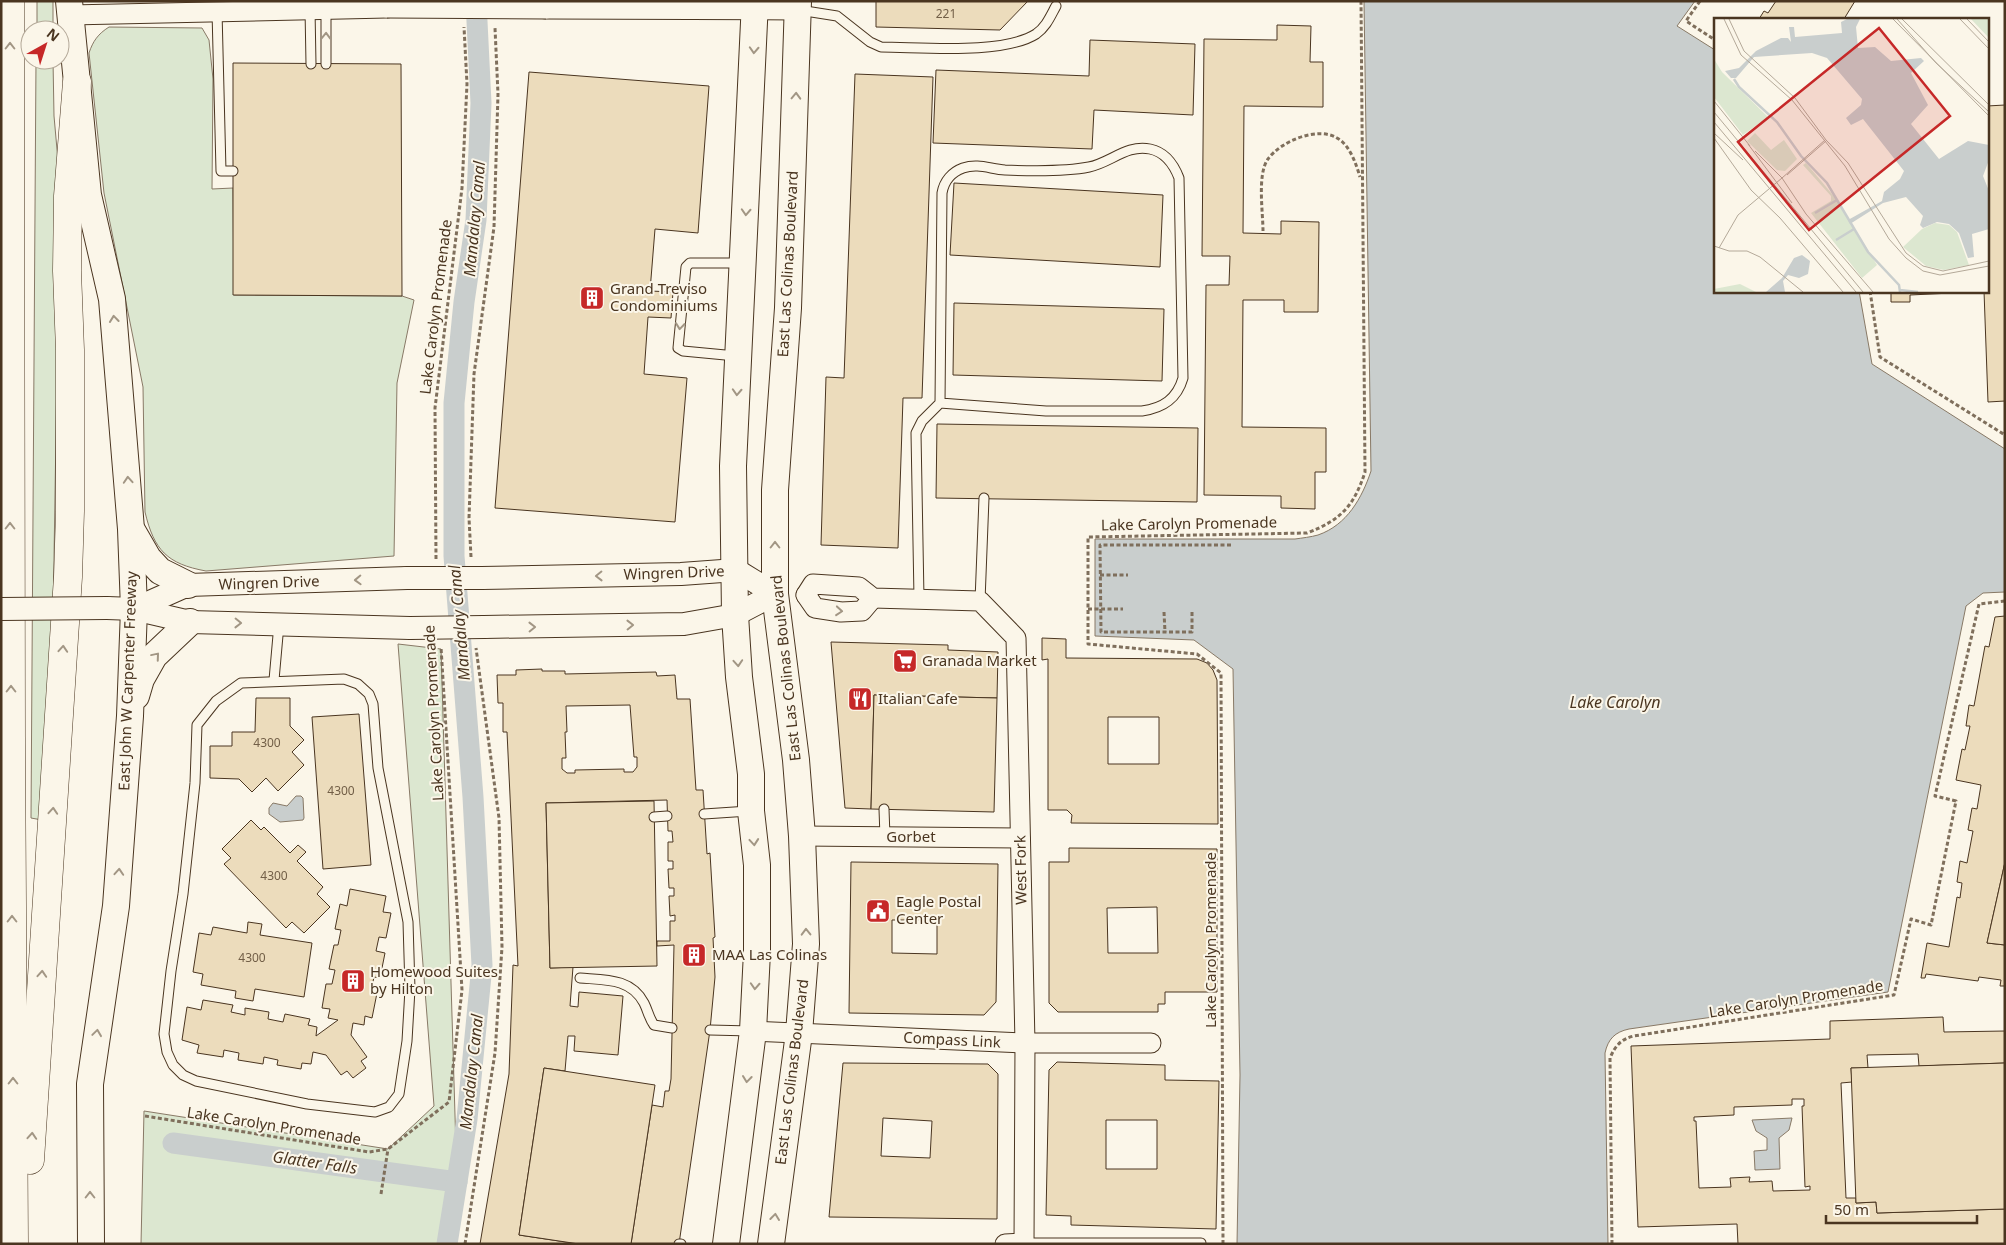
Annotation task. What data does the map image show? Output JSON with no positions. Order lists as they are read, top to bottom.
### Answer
{
  "streets": {
    "main road": ["East Las Colinas Boulevard", "East John W Carpenter Freeway"],
    "street": [
      "Wingren Drive",
      "Gorbet",
      "West Fork",
      "Compass Link"
    ],
    "path": ["Lake Carolyn Promenade"]
  },
  "crossings": [
    ["East Las Colinas Boulevard", "Wingren Drive"],
    ["East Las Colinas Boulevard", "Gorbet"],
    ["East Las Colinas Boulevard", "Compass Link"],
    ["Wingren Drive", "East John W Carpenter Freeway"],
    ["Gorbet", "West Fork"],
    ["West Fork", "Compass Link"]
  ],
  "one_way": ["East John W Carpenter Freeway"],
  "water": ["Mandalay Canal", "Lake Carolyn", "Glatter Falls"],
  "places": {
    "building": ["Grand Treviso Condominiums", "MAA Las Colinas", "Homewood Suites by Hilton"],
    "supermarket": ["Granada Market"],
    "restaurant": ["Italian Cafe"],
    "public building": ["Eagle Postal Center"]
  },
  "house_numbers": [
    "221",
    "4300",
    "4300",
    "4300",
    "4300"
  ],
  "scale_bar": "50 m",
  "north": "top right"
}
